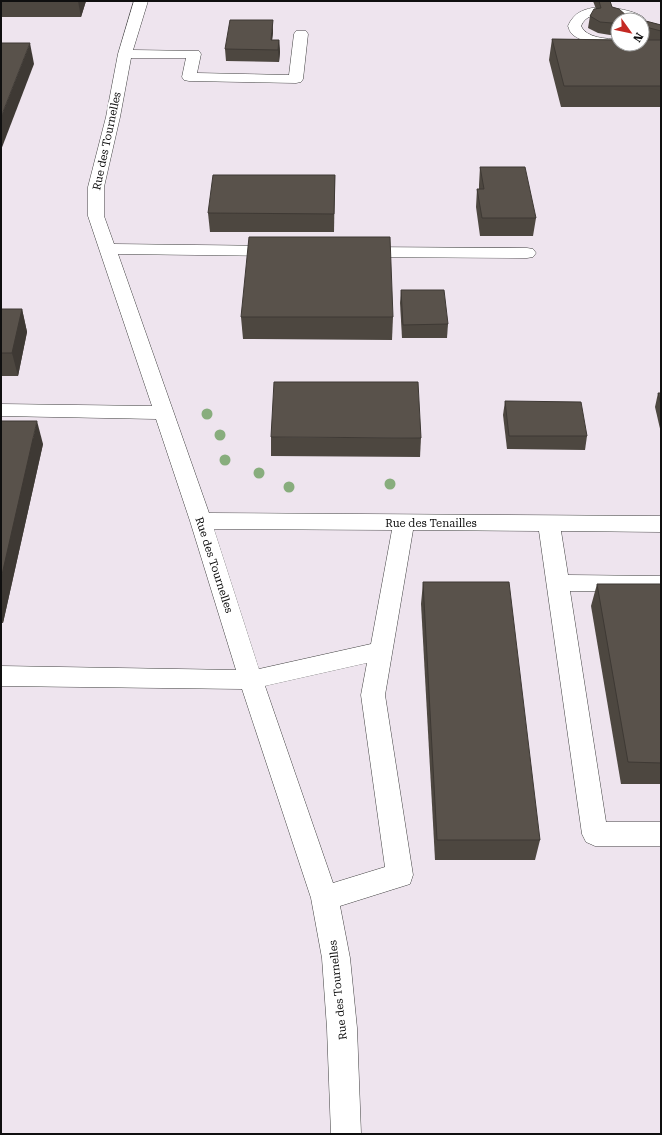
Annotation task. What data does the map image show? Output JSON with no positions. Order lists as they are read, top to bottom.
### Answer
{
  "streets": {
    "street": ["Rue des Tournelles", "Rue des Tenailles"]
  },
  "crossings": [
    ["Rue des Tournelles", "Rue des Tenailles"]
  ],
  "north": "bottom right"
}
